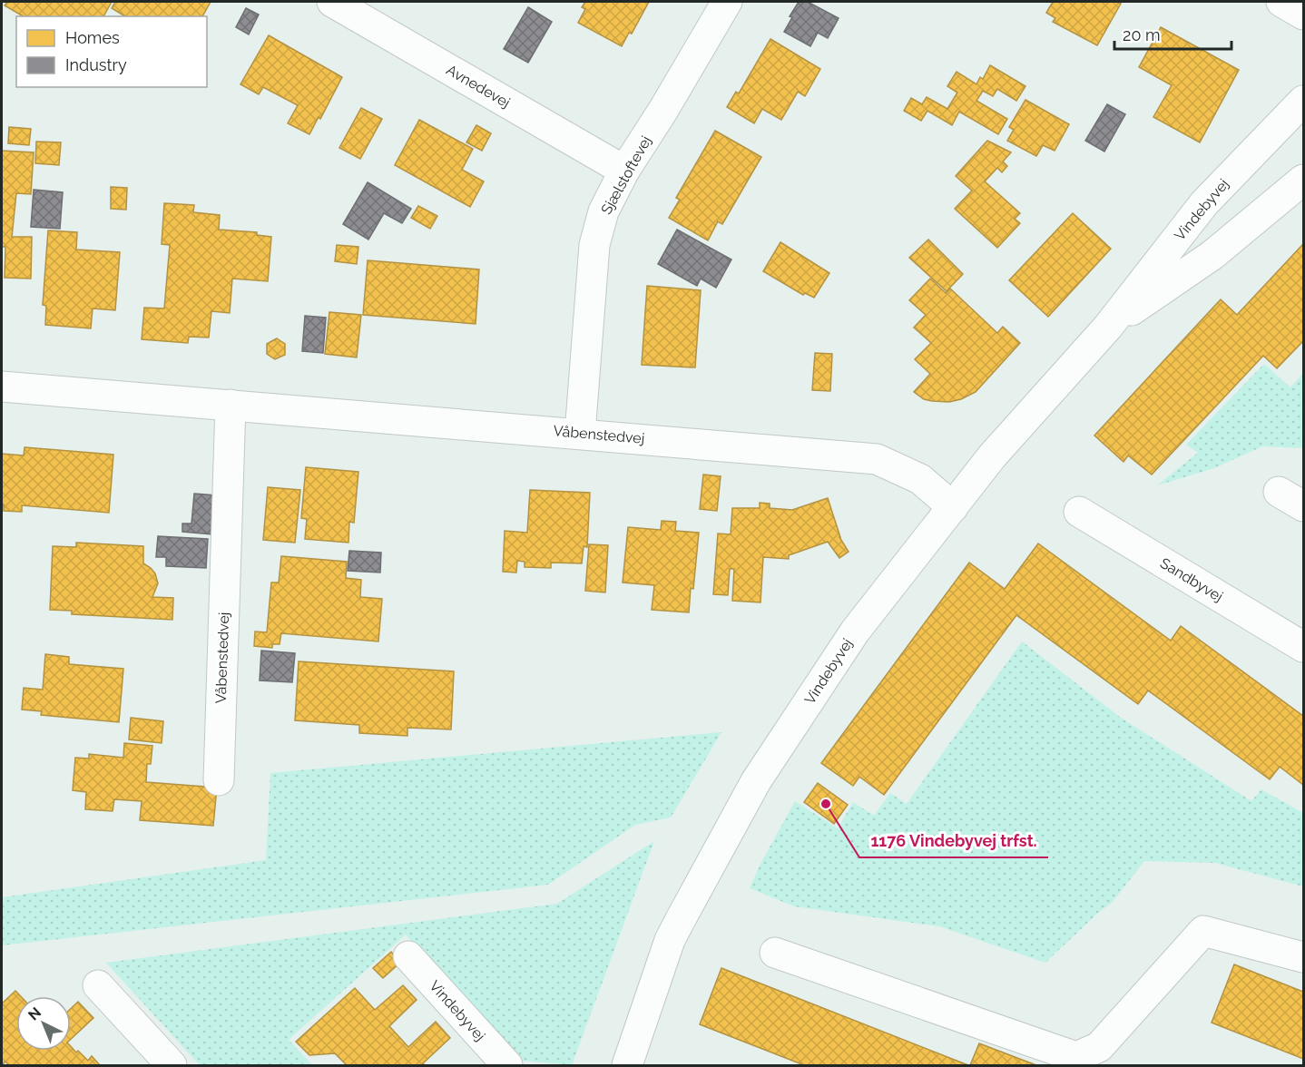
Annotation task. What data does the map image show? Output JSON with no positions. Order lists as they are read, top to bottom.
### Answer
{
  "streets": {
    "street": [
      "Avnedevej",
      "Sjælstoftevej",
      "Vindebyvej",
      "Våbenstedvej",
      "Sandbyvej"
    ]
  },
  "crossings": [
    ["Avnedevej", "Sjælstoftevej"],
    ["Sjælstoftevej", "Våbenstedvej"],
    ["Vindebyvej", "Våbenstedvej"]
  ],
  "places": ["1176 Vindebyvej trfst."],
  "legend": ["Homes", "Industry"],
  "scale_bar": "20 m",
  "north": "top left"
}
